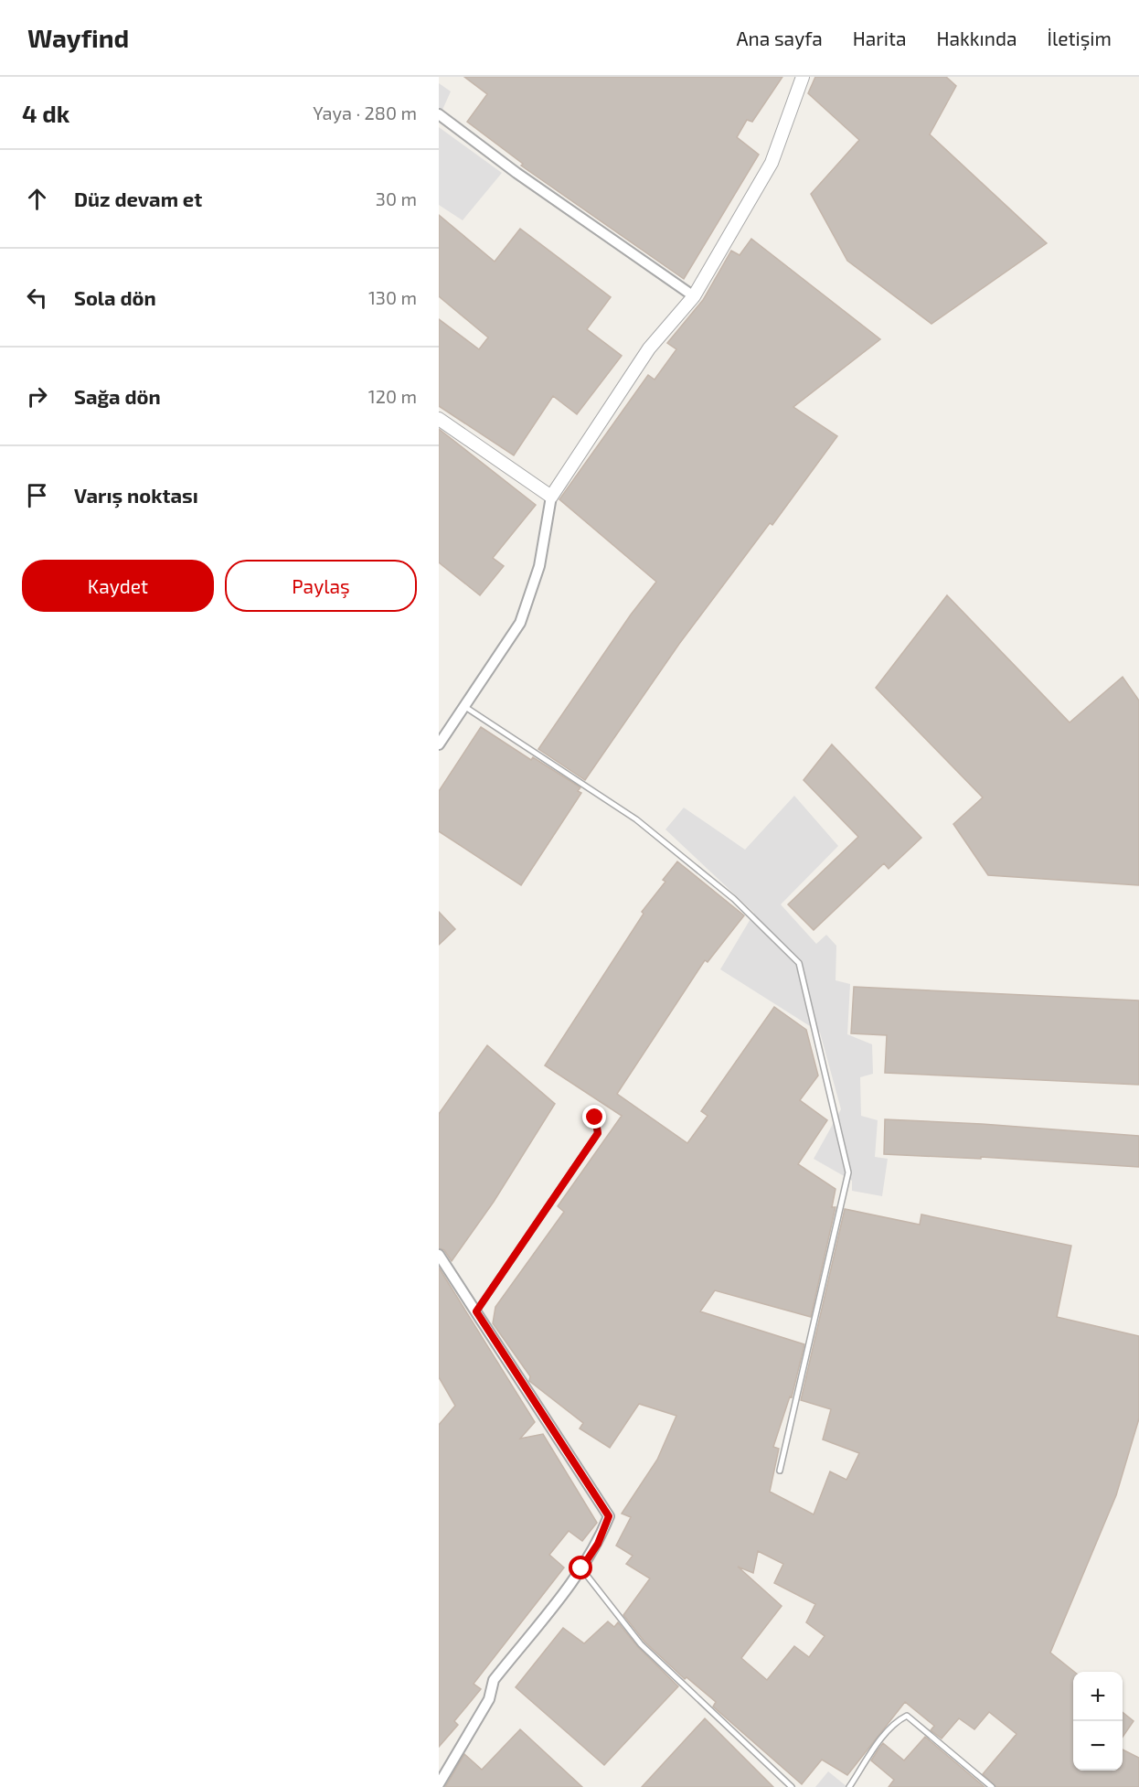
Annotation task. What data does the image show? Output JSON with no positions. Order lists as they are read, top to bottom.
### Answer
{
  "page": {
    "header": "Wayfind",
    "nav": [
      "Ana sayfa",
      "Harita",
      "Hakkında",
      "İletişim"
    ],
    "heading": ["4 dk", "Yaya · 280 m"],
    "list": [
      ["Düz devam et", "30 m"],
      ["Sola dön", "130 m"],
      ["Sağa dön", "120 m"],
      "Varış noktası"
    ],
    "buttons": ["Kaydet", "Paylaş"],
    "map_buttons": ["+", "−"]
  }
}
